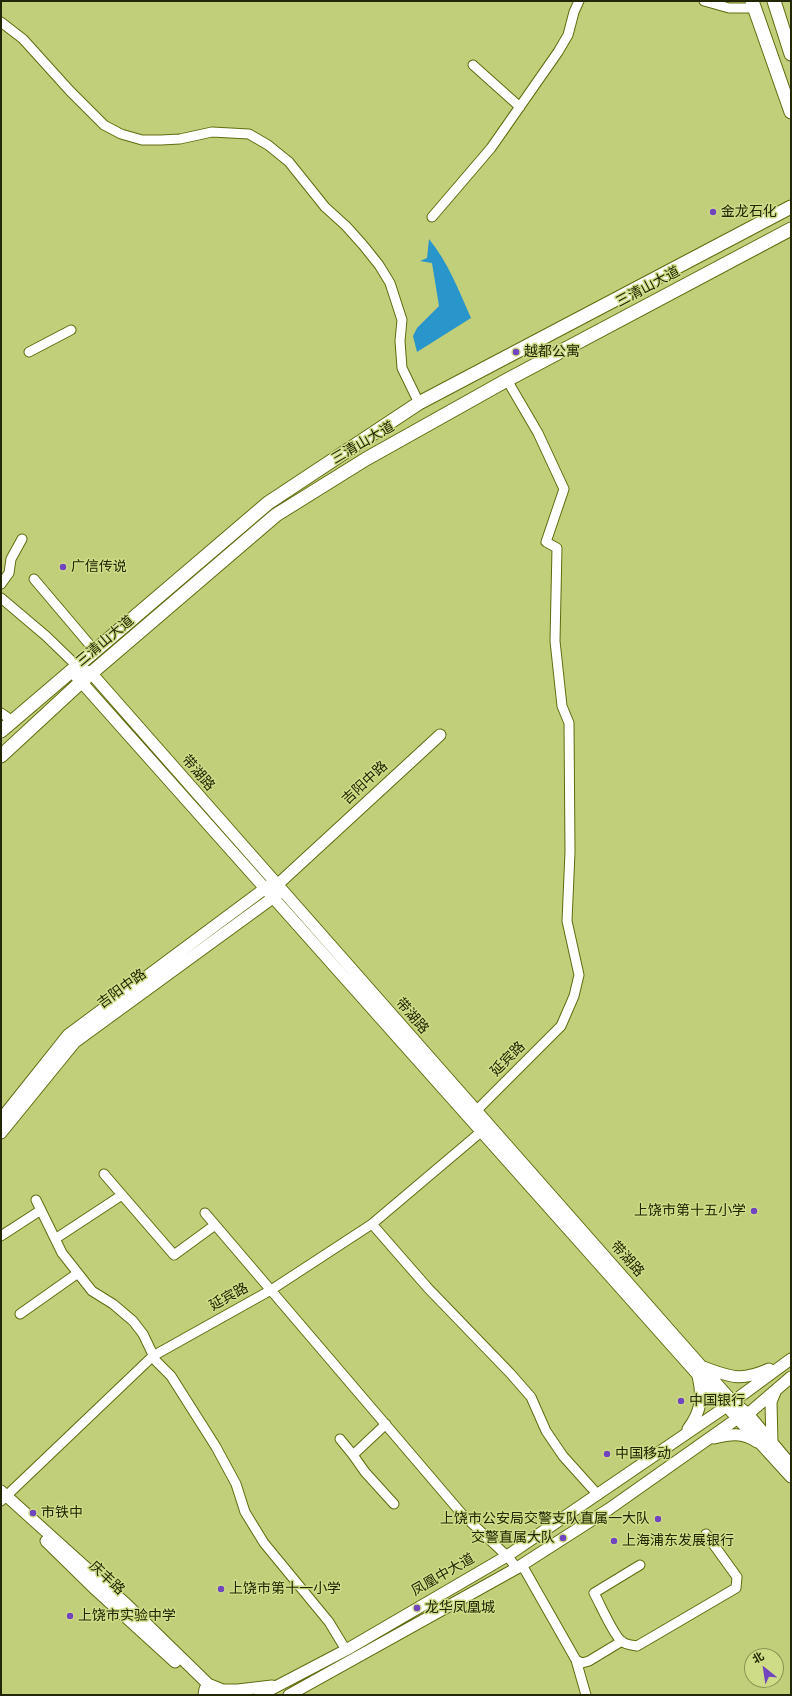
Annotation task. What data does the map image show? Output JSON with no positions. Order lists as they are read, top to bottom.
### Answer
{
  "streets": {
    "highway": ["三清山大道"],
    "main road": [
      "带湖路",
      "吉阳中路",
      "凤凰中大道",
      "庆丰路"
    ],
    "street": ["延宾路"]
  },
  "crossings": [
    ["三清山大道", "带湖路"],
    ["三清山大道", "延宾路"],
    ["带湖路", "吉阳中路"],
    ["带湖路", "延宾路"],
    ["带湖路", "凤凰中大道"],
    ["延宾路", "庆丰路"]
  ],
  "places": [
    "金龙石化",
    "越都公寓",
    "广信传说",
    "上饶市第十五小学",
    "中国银行",
    "中国移动",
    "市铁中",
    "上饶市公安局交警支队直属一大队",
    "交警直属大队",
    "上海浦东发展银行",
    "上饶市第十一小学",
    "龙华凤凰城",
    "上饶市实验中学"
  ],
  "north": "top left"
}
